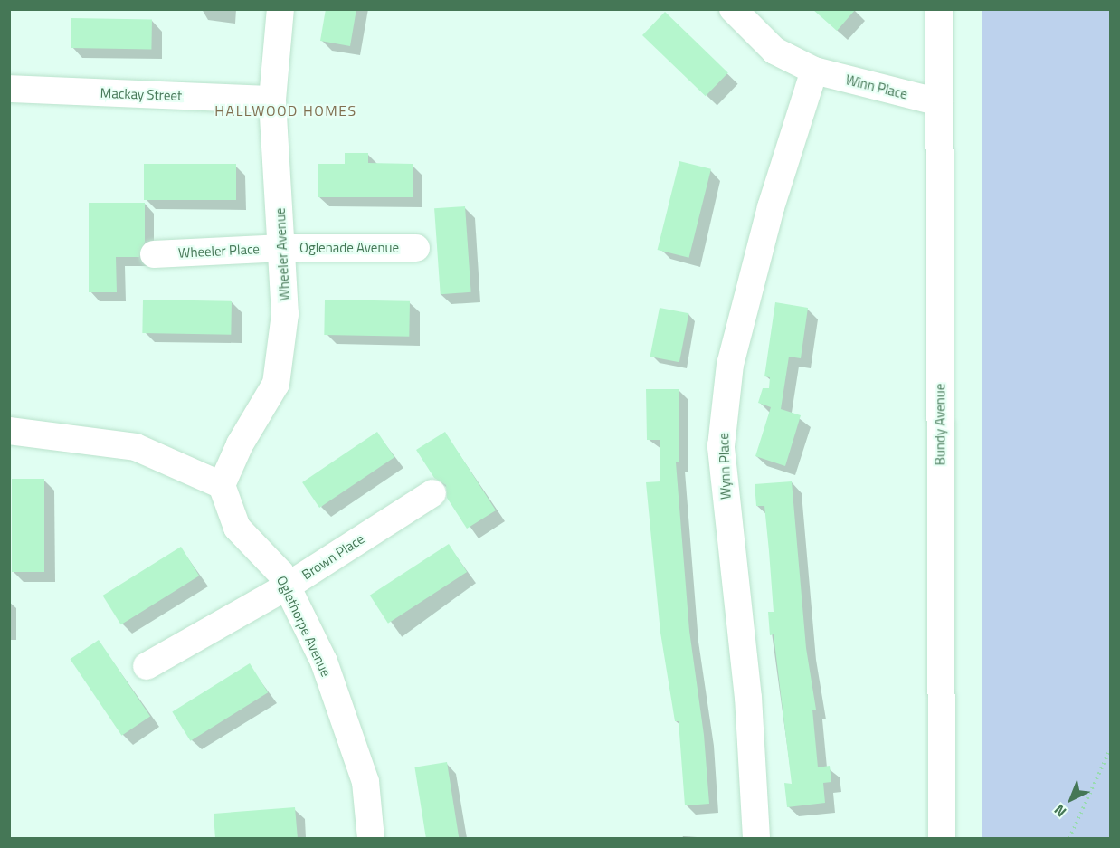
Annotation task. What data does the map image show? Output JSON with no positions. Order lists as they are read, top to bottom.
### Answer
{
  "streets": {
    "street": [
      "Winn Place",
      "Mackay Street",
      "Oglenade Avenue",
      "Wheeler Place",
      "Wheeler Avenue",
      "Bundy Avenue",
      "Wynn Place",
      "Brown Place",
      "Oglethorpe Avenue"
    ]
  },
  "crossings": [
    ["Winn Place", "Bundy Avenue"],
    ["Winn Place", "Wynn Place"],
    ["Mackay Street", "Wheeler Avenue"],
    ["Oglenade Avenue", "Wheeler Place"],
    ["Oglenade Avenue", "Wheeler Avenue"],
    ["Wheeler Place", "Wheeler Avenue"],
    ["Wheeler Avenue", "Oglethorpe Avenue"],
    ["Brown Place", "Oglethorpe Avenue"]
  ],
  "districts": ["HALLWOOD HOMES"],
  "north": "bottom left"
}
